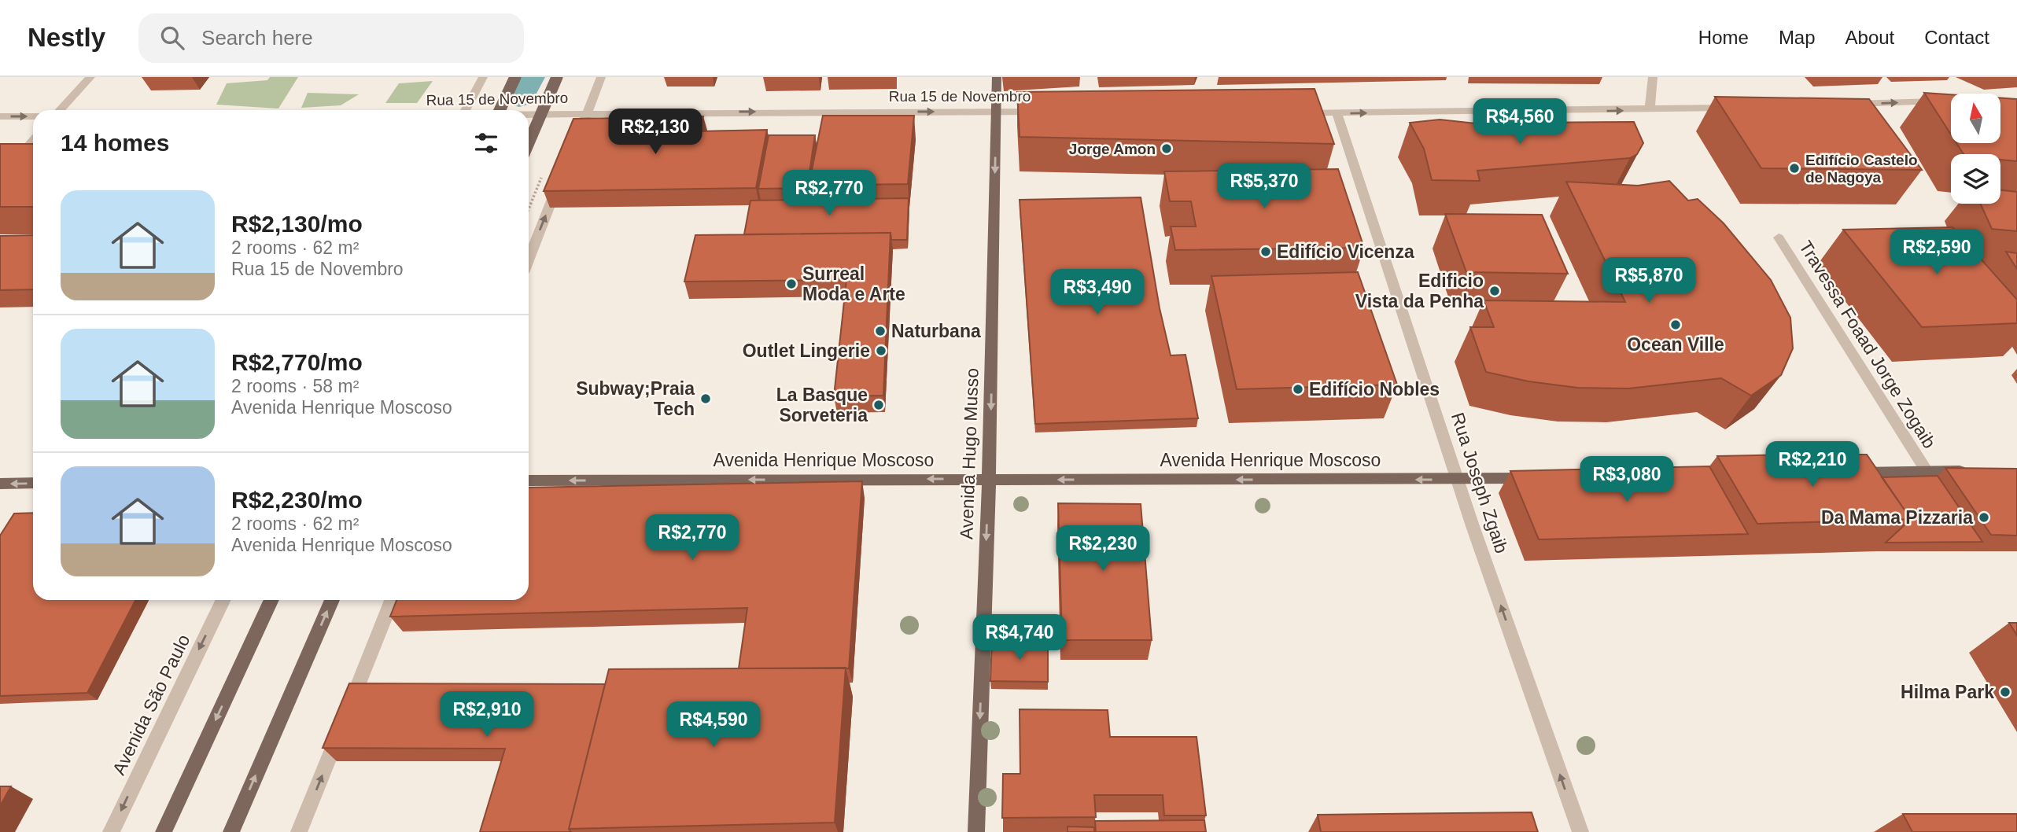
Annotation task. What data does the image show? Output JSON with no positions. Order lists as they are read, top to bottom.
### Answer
{
  "streets": {
    "main road": ["Avenida Hugo Musso", "Avenida Henrique Moscoso"],
    "street": [
      "Rua 15 de Novembro",
      "Travessa Foaad Jorge Zogaib",
      "Rua Joseph Zgaib",
      "Avenida São Paulo"
    ]
  },
  "crossings": [
    ["Rua 15 de Novembro", "Avenida Hugo Musso"],
    ["Avenida Hugo Musso", "Avenida Henrique Moscoso"],
    ["Avenida Henrique Moscoso", "Rua Joseph Zgaib"]
  ],
  "one_way": [
    "Rua 15 de Novembro",
    "Avenida Hugo Musso",
    "Avenida Henrique Moscoso",
    "Rua Joseph Zgaib",
    "Avenida São Paulo"
  ],
  "places": [
    "Jorge Amon",
    "Edifício Castelo de Nagoya",
    "Edifício Vicenza",
    "Surreal Moda e Arte",
    "Edificio Vista da Penha",
    "Ocean Ville",
    "Naturbana",
    "Outlet Lingerie",
    "Edifício Nobles",
    "Subway;Praia Tech",
    "La Basque Sorveteria",
    "Da Mama Pizzaria",
    "Hilma Park"
  ],
  "north": "top",
  "page": {
    "header": "Nestly",
    "search": "Search here",
    "nav": [
      "Home",
      "Map",
      "About",
      "Contact"
    ],
    "price": [
      "R$4,560",
      "R$2,130",
      "R$5,370",
      "R$2,770",
      "R$2,590",
      "R$5,870",
      "R$3,490",
      "R$2,210",
      "R$3,080",
      "R$2,770",
      "R$2,230",
      "R$4,740",
      "R$2,910",
      "R$4,590"
    ],
    "heading": "14 homes",
    "list": [
      {
        "name": "R$2,130/mo",
        "note": "2 rooms · 62 m² · Rua 15 de Novembro"
      },
      {
        "name": "R$2,770/mo",
        "note": "2 rooms · 58 m² · Avenida Henrique Moscoso"
      },
      {
        "name": "R$2,230/mo",
        "note": "2 rooms · 62 m² · Avenida Henrique Moscoso"
      }
    ]
  }
}
